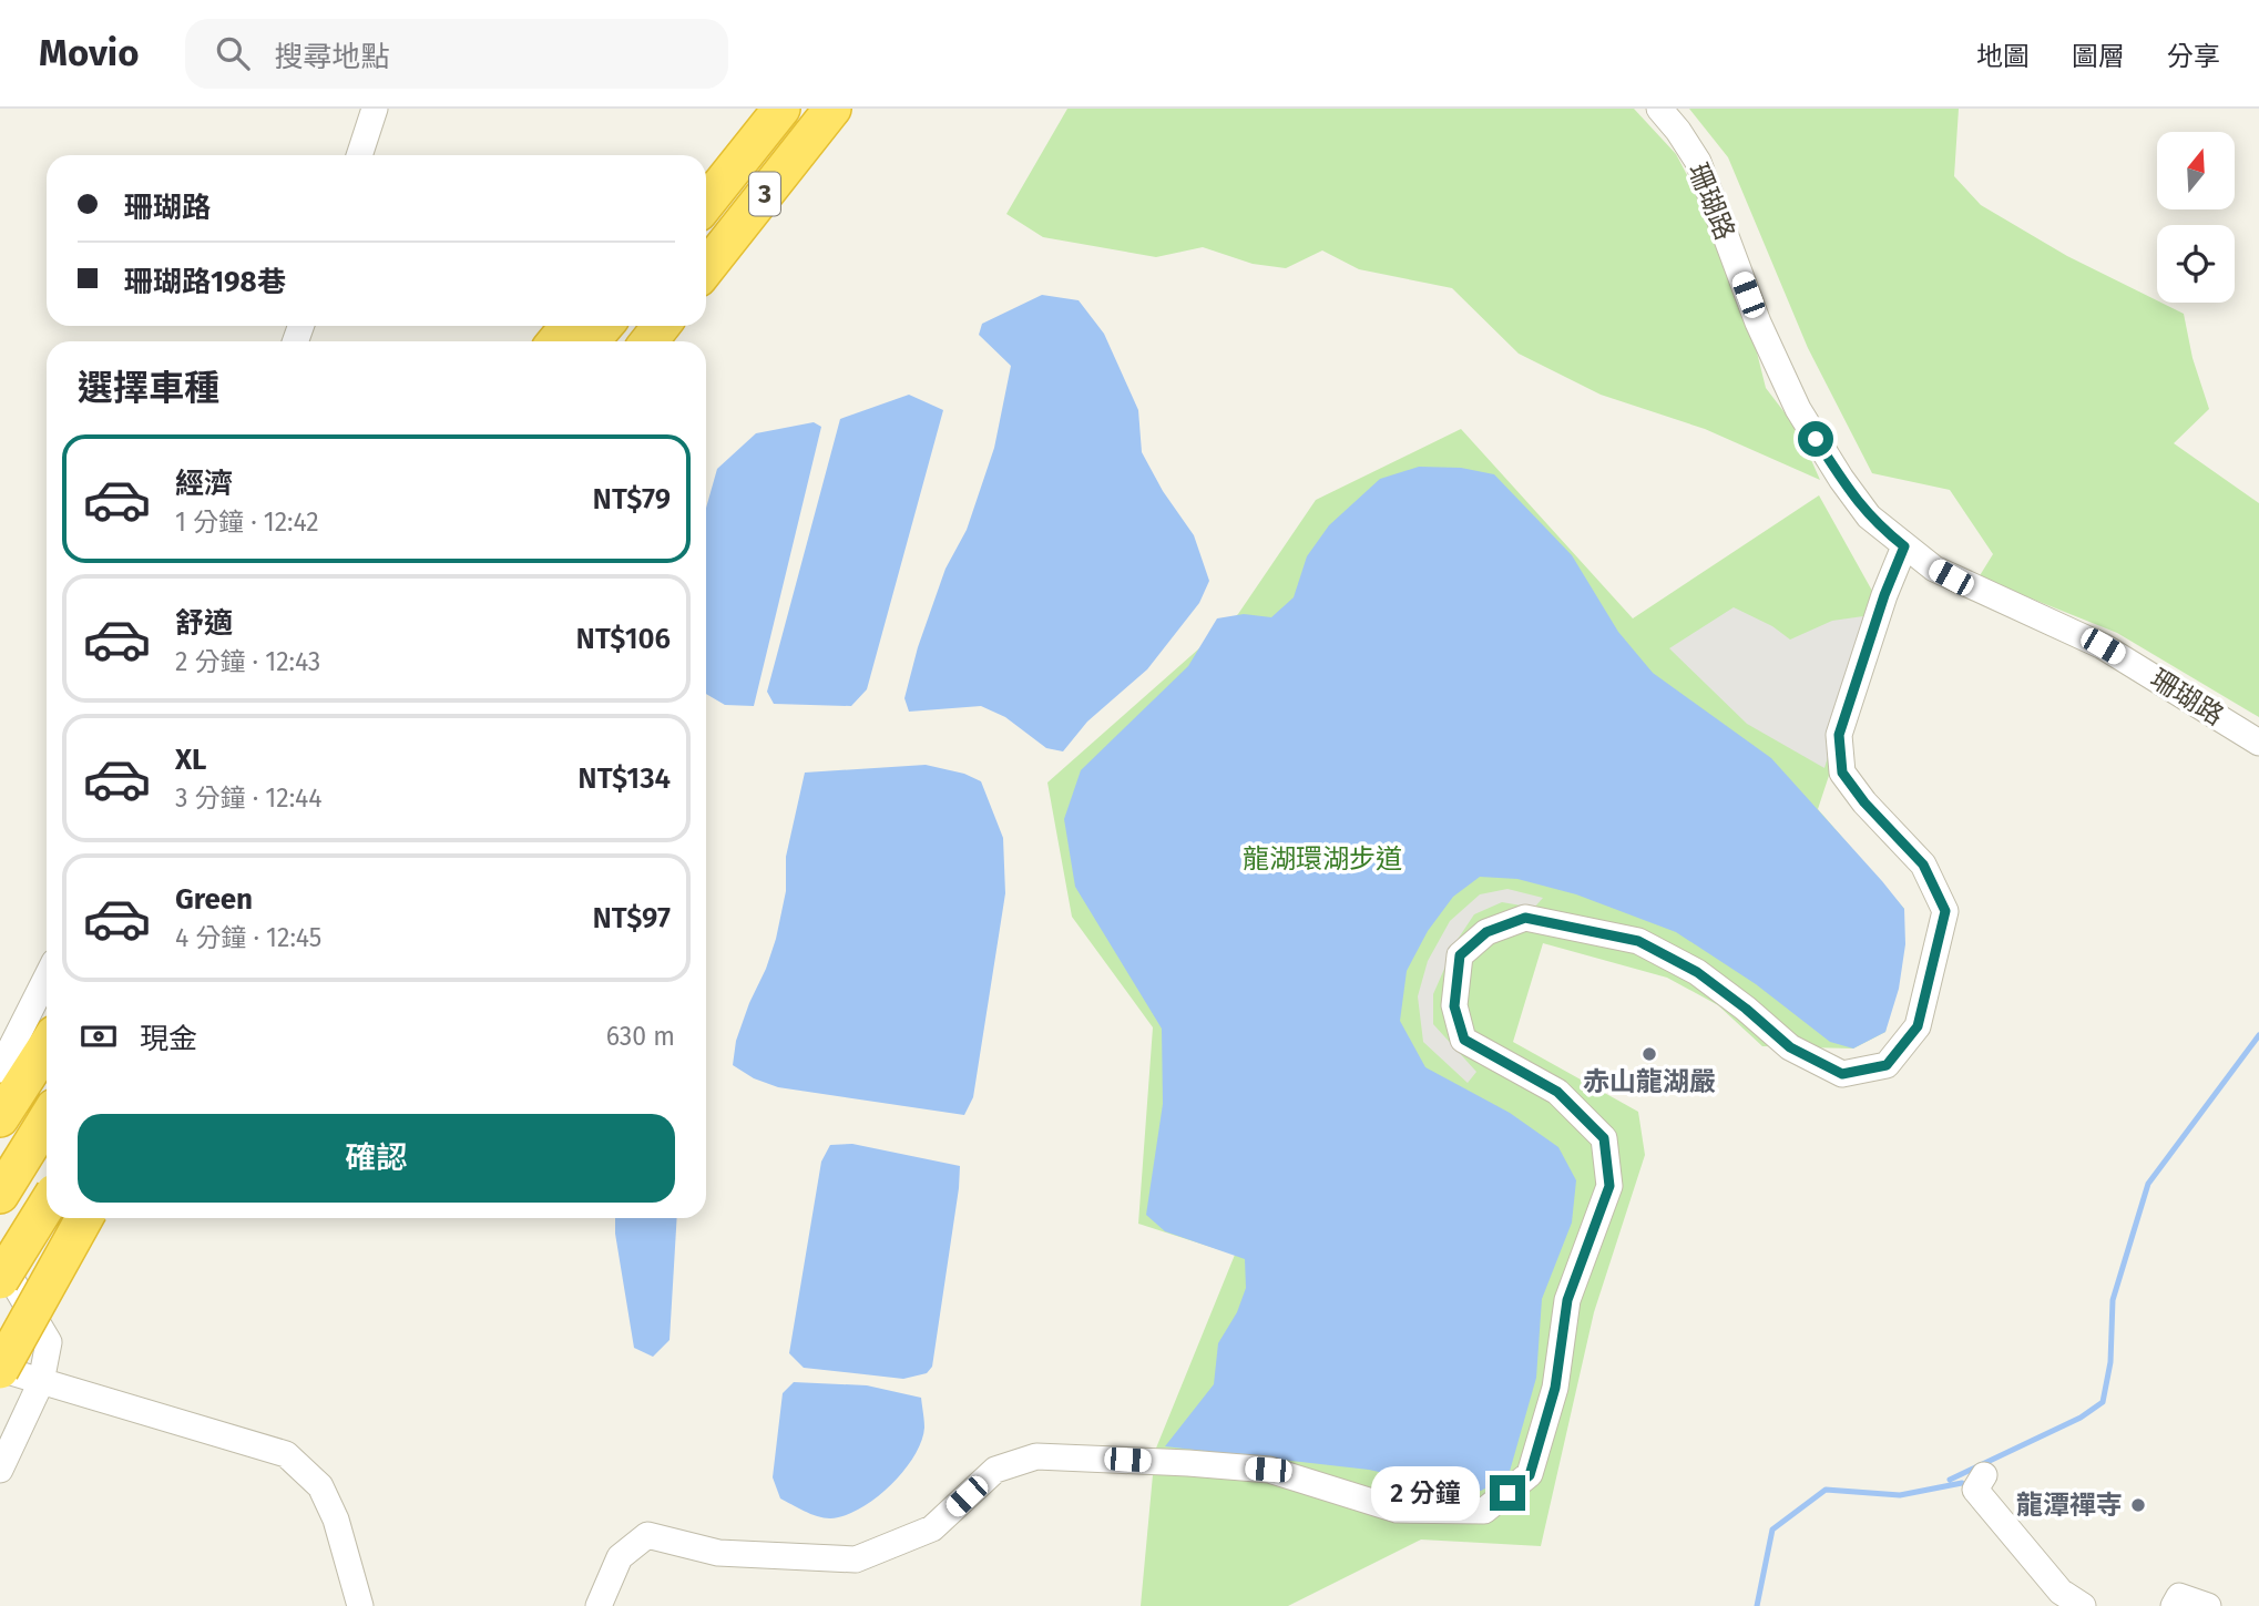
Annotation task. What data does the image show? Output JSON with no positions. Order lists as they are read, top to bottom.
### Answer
{
  "streets": {
    "highway": ["3"],
    "street": ["珊瑚路"]
  },
  "parks": ["龍湖環湖步道"],
  "places": ["赤山龍湖嚴", "龍潭禪寺"],
  "north": "top",
  "page": {
    "header": "Movio",
    "search": "搜尋地點",
    "nav": ["地圖", "圖層", "分享"],
    "banner": ["珊瑚路", "珊瑚路198巷"],
    "heading": "選擇車種",
    "list": [
      {
        "name": "經濟",
        "note": "1 分鐘 · 12:42",
        "value": "NT$79"
      },
      {
        "name": "舒適",
        "note": "2 分鐘 · 12:43",
        "value": "NT$106"
      },
      {
        "name": "XL",
        "note": "3 分鐘 · 12:44",
        "value": "NT$134"
      },
      {
        "name": "Green",
        "note": "4 分鐘 · 12:45",
        "value": "NT$97"
      }
    ],
    "pay": ["現金", "630 m"],
    "buttons": "確認",
    "bubble": "2 分鐘"
  }
}
